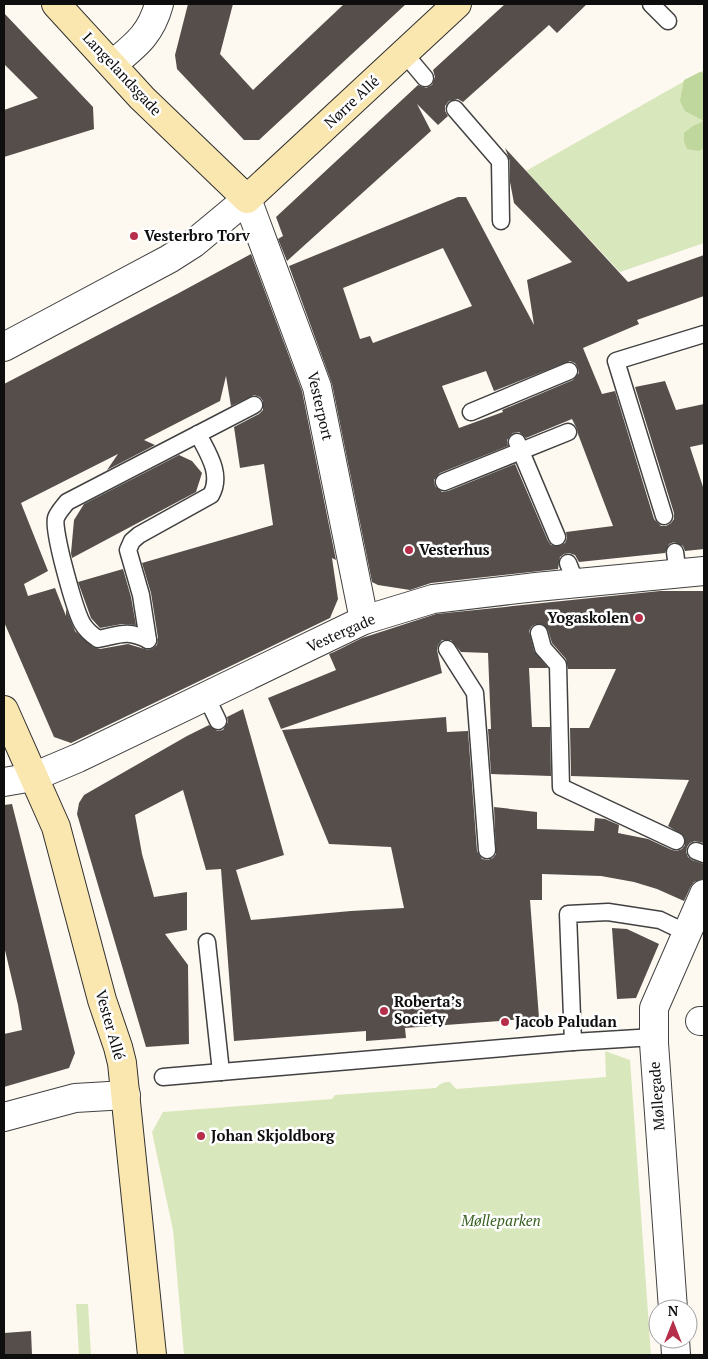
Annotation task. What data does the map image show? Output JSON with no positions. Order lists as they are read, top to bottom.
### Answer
{
  "streets": {
    "street": [
      "Langelandsgade",
      "Nørre Allé",
      "Vesterport",
      "Vestergade",
      "Vester Allé",
      "Møllegade"
    ]
  },
  "crossings": [
    ["Langelandsgade", "Nørre Allé"],
    ["Langelandsgade", "Vesterport"],
    ["Nørre Allé", "Vesterport"],
    ["Vesterport", "Vestergade"],
    ["Vestergade", "Vester Allé"]
  ],
  "parks": ["Mølleparken"],
  "places": [
    "Vesterbro Torv",
    "Vesterhus",
    "Yogaskolen",
    "Roberta’s Society",
    "Jacob Paludan",
    "Johan Skjoldborg"
  ],
  "north": "top"
}
